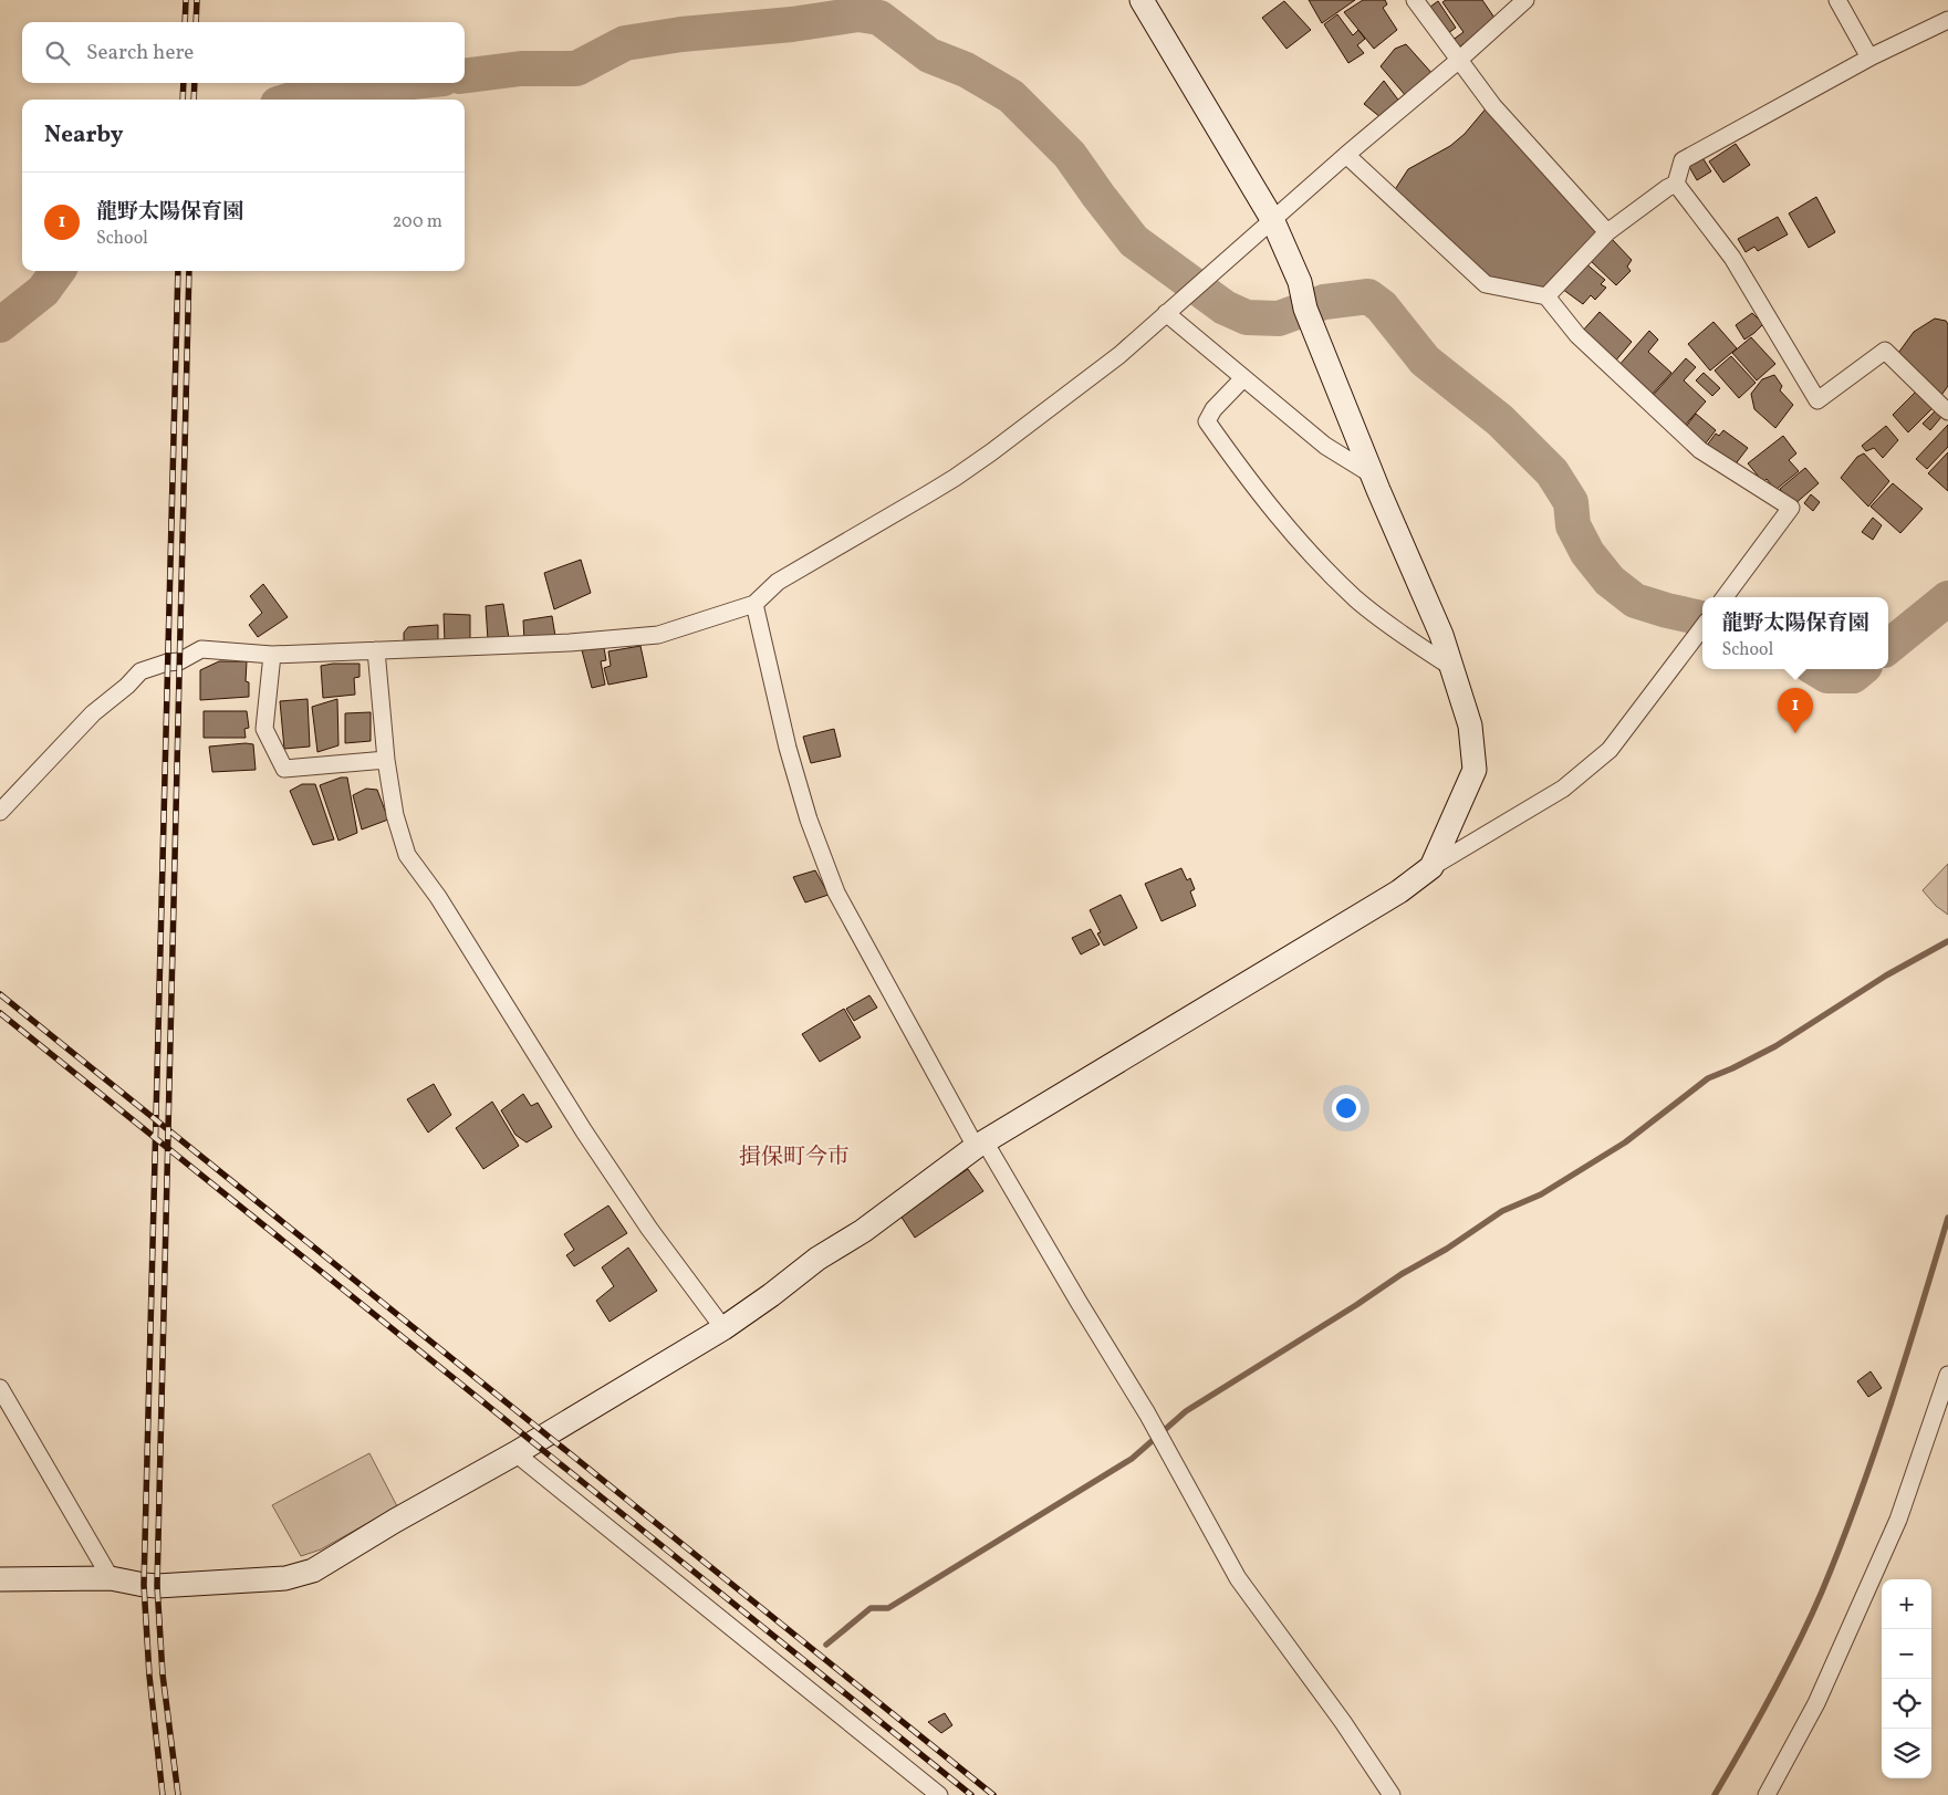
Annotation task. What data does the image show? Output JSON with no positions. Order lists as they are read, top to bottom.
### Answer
{
  "districts": ["揖保町今市"],
  "page": {
    "search": "Search here",
    "heading": "Nearby",
    "list": [
      {
        "mark": "1",
        "name": "龍野太陽保育園",
        "note": "School",
        "value": "200 m"
      }
    ],
    "popup": ["龍野太陽保育園", "School"],
    "pins": "1",
    "map_buttons": ["+", "−"]
  }
}
